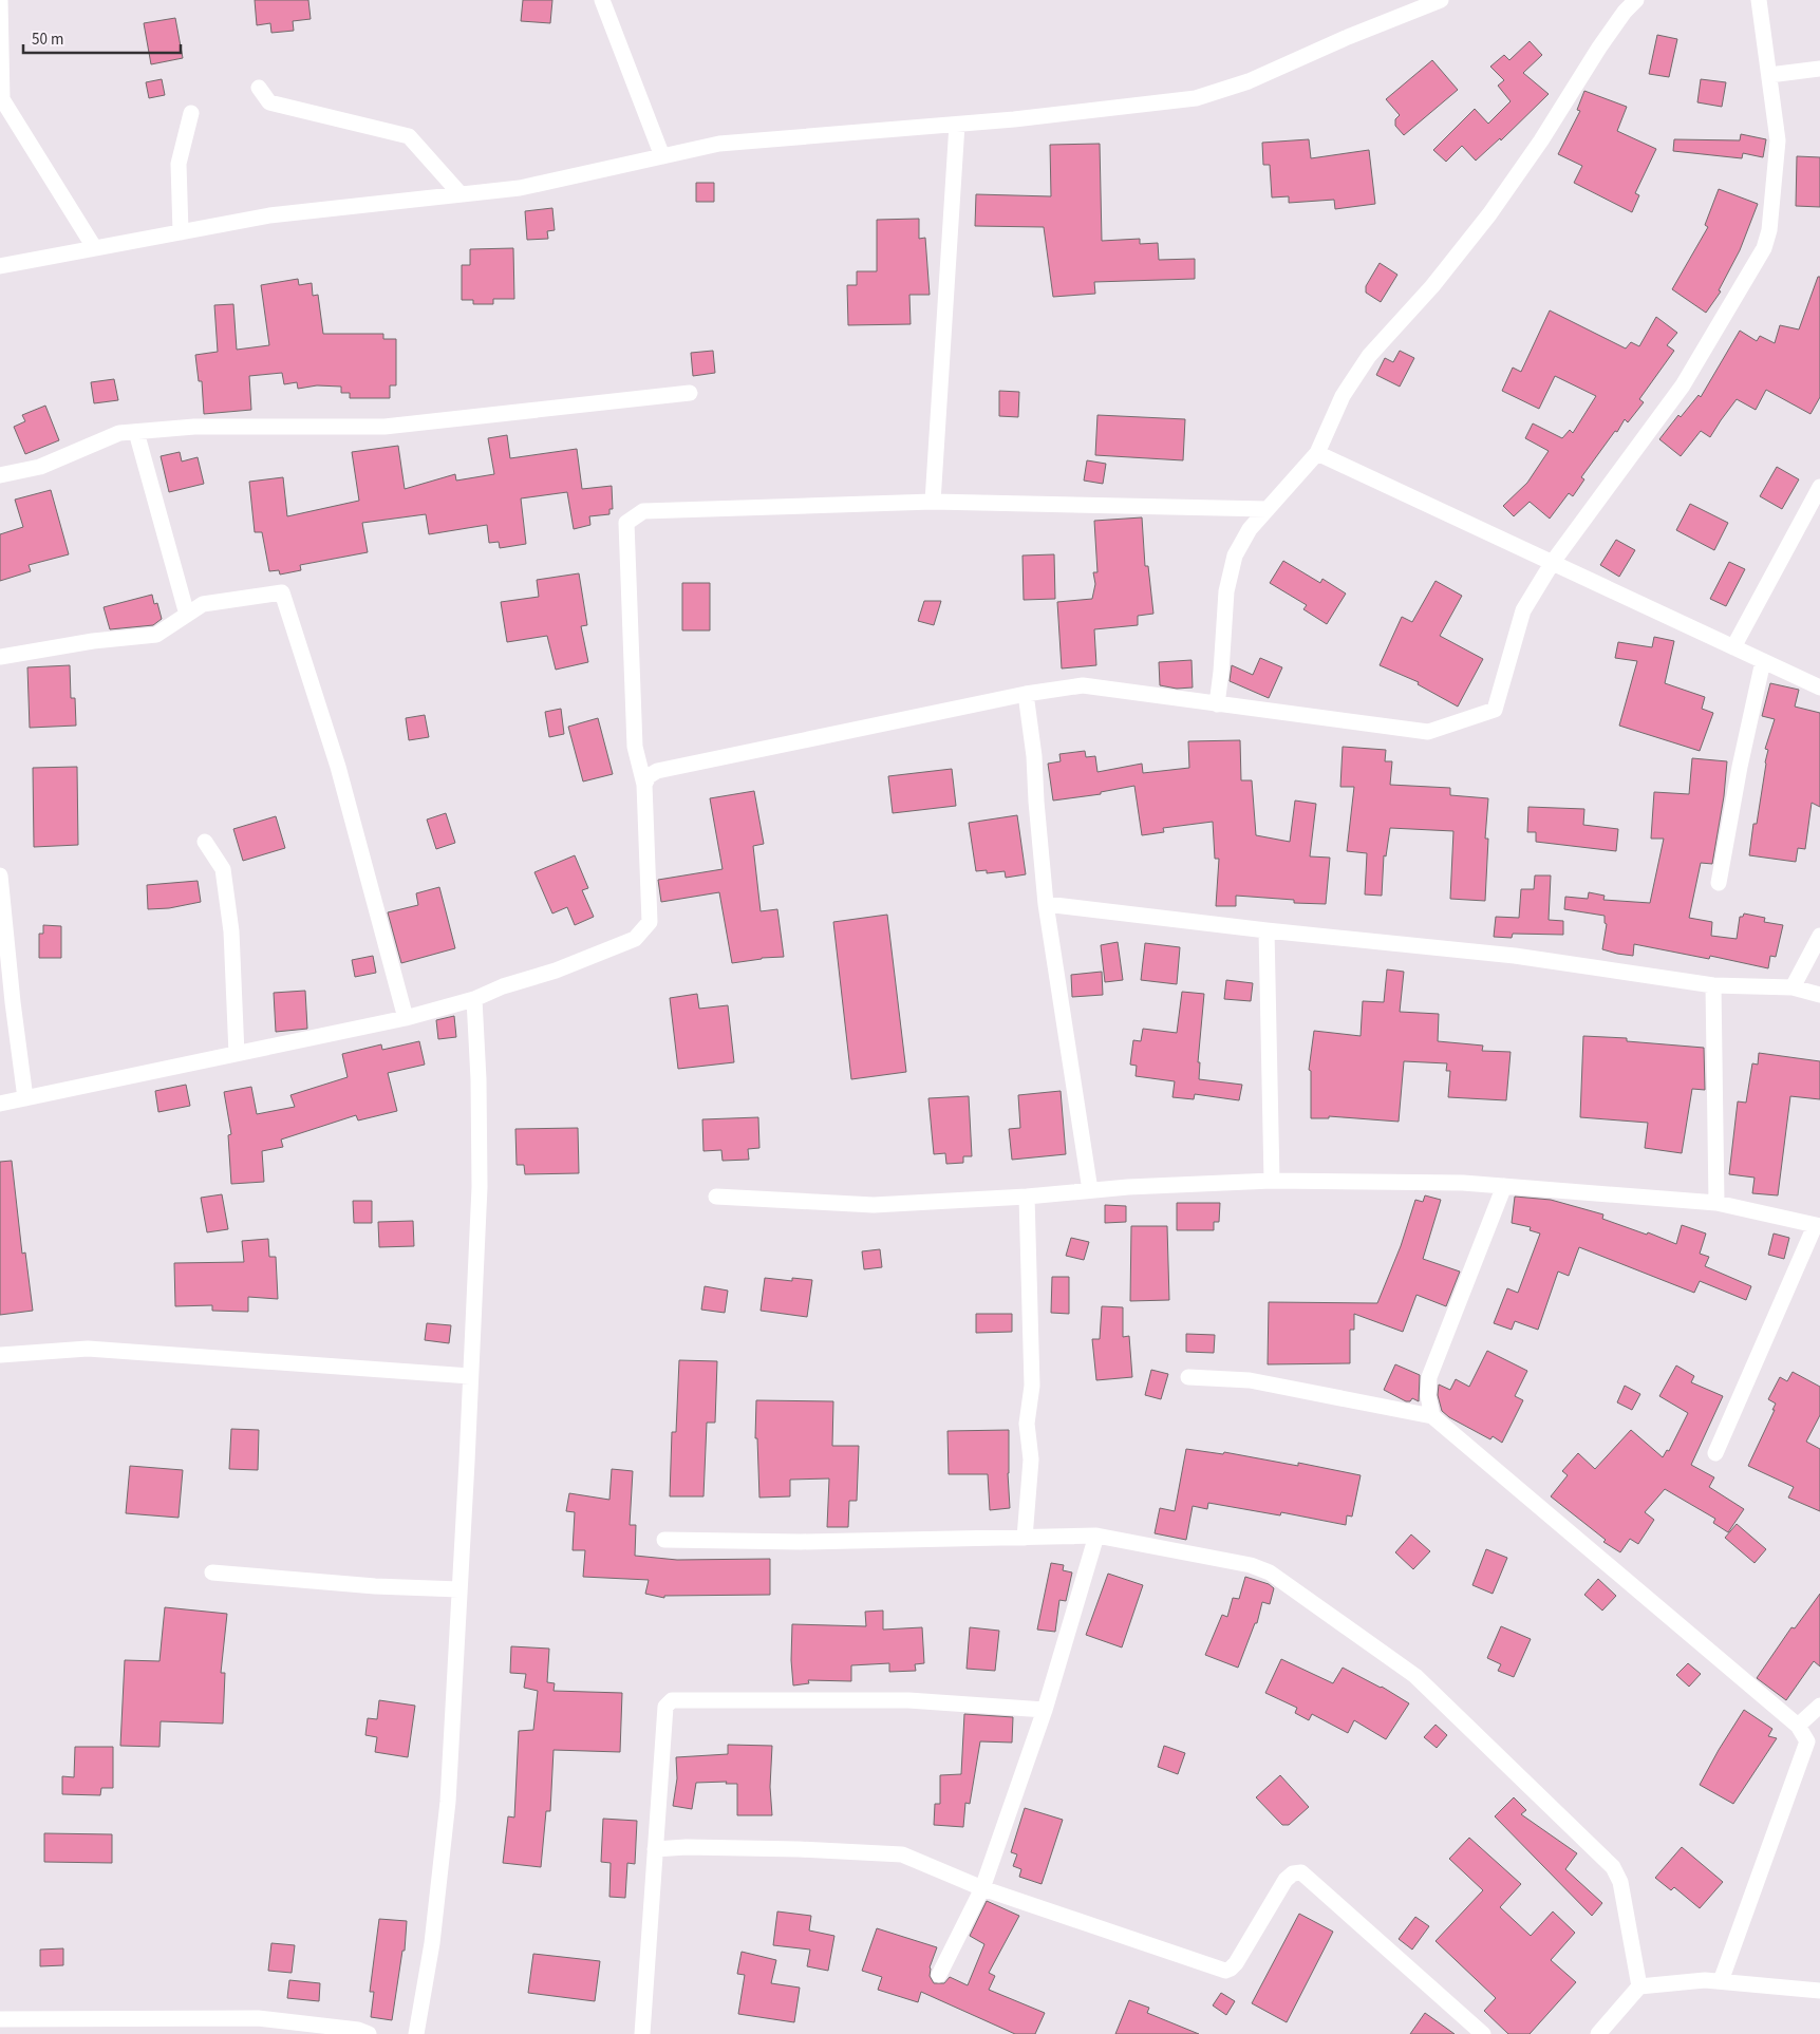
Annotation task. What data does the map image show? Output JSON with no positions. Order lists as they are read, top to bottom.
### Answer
{
  "scale_bar": "50 m"
}
